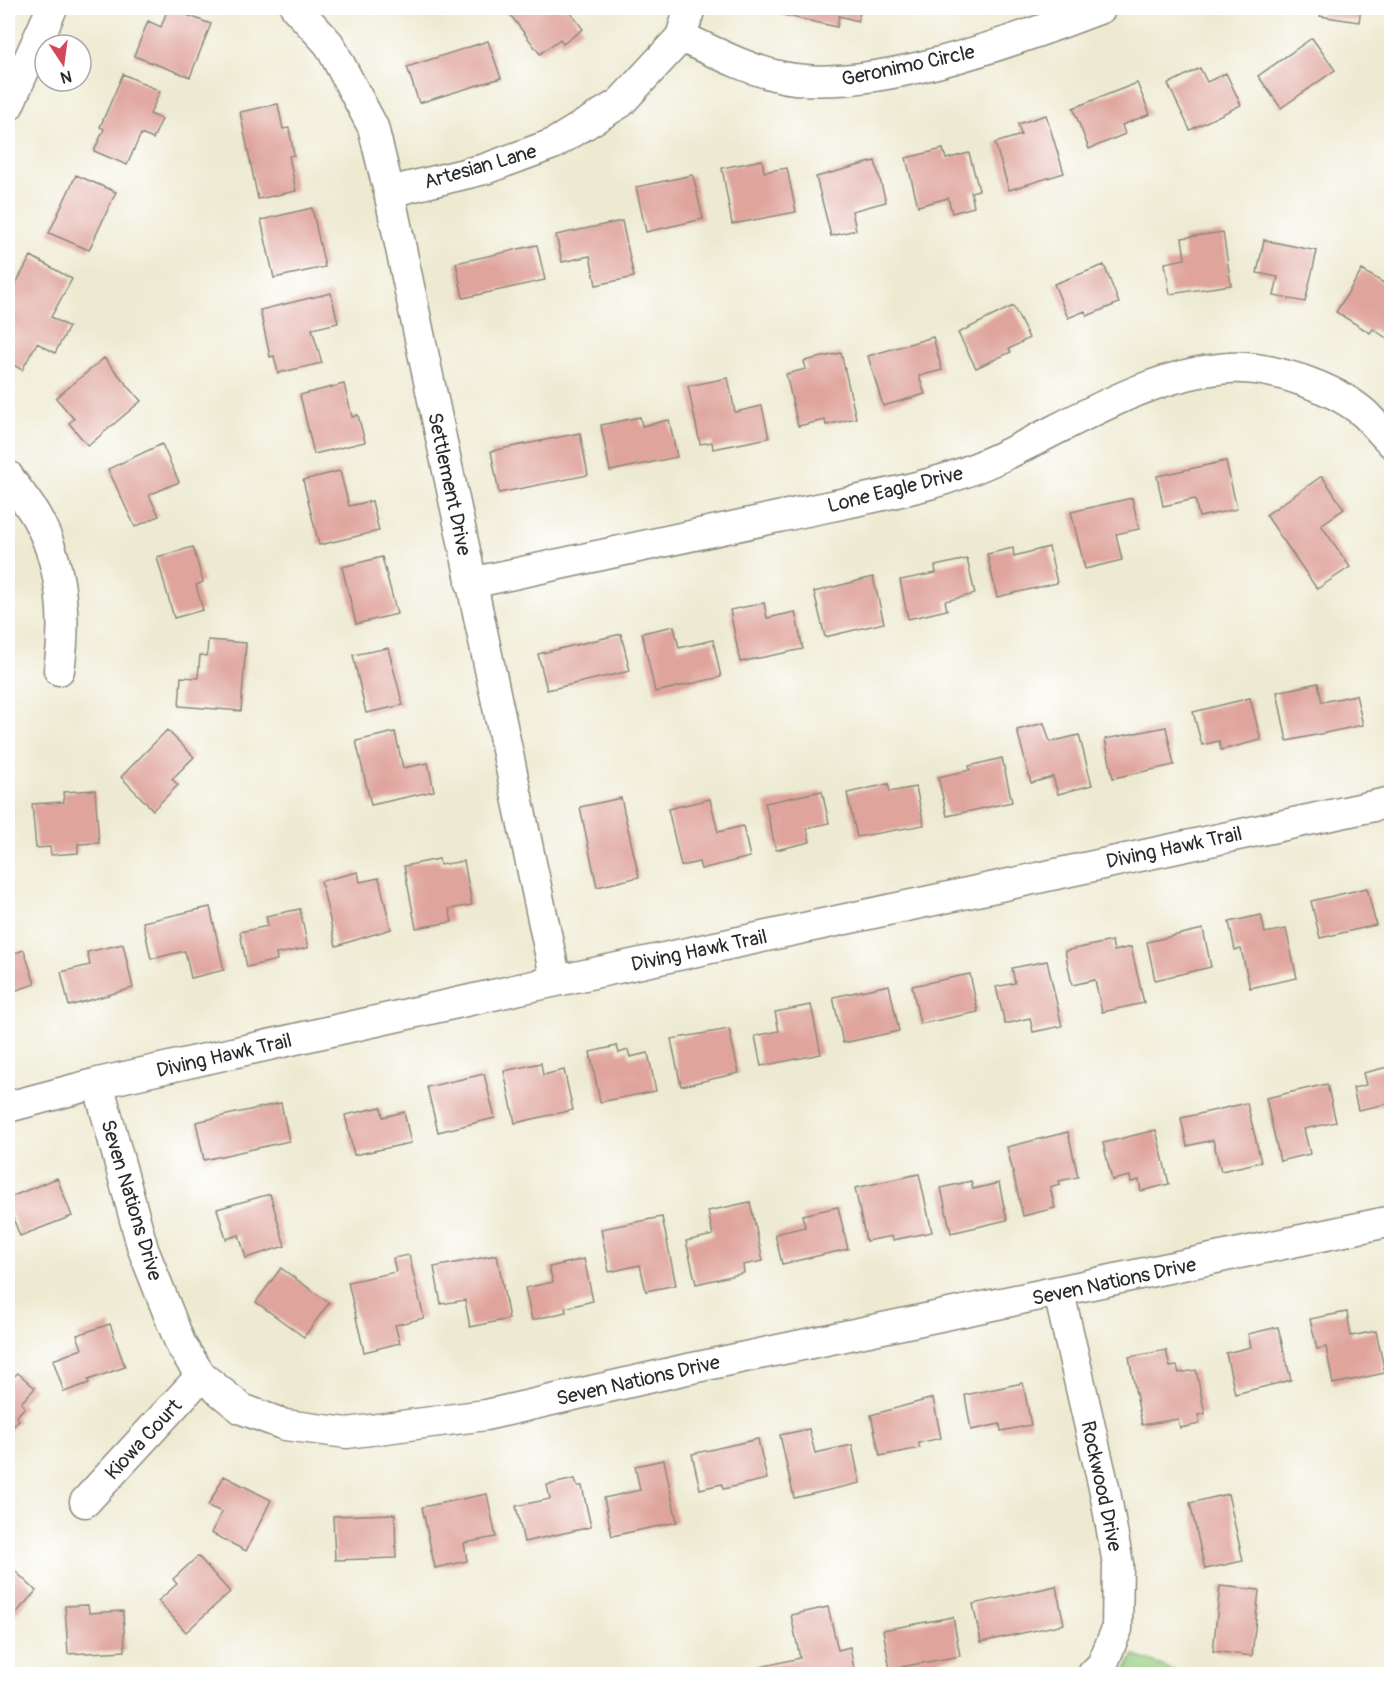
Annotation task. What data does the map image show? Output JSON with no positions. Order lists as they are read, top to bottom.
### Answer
{
  "streets": {
    "street": [
      "Geronimo Circle",
      "Artesian Lane",
      "Settlement Drive",
      "Lone Eagle Drive",
      "Diving Hawk Trail",
      "Seven Nations Drive",
      "Kiowa Court",
      "Rockwood Drive"
    ]
  },
  "crossings": [
    ["Geronimo Circle", "Artesian Lane"],
    ["Artesian Lane", "Settlement Drive"],
    ["Settlement Drive", "Lone Eagle Drive"],
    ["Settlement Drive", "Diving Hawk Trail"],
    ["Diving Hawk Trail", "Seven Nations Drive"],
    ["Seven Nations Drive", "Kiowa Court"],
    ["Seven Nations Drive", "Rockwood Drive"]
  ],
  "north": "bottom"
}
